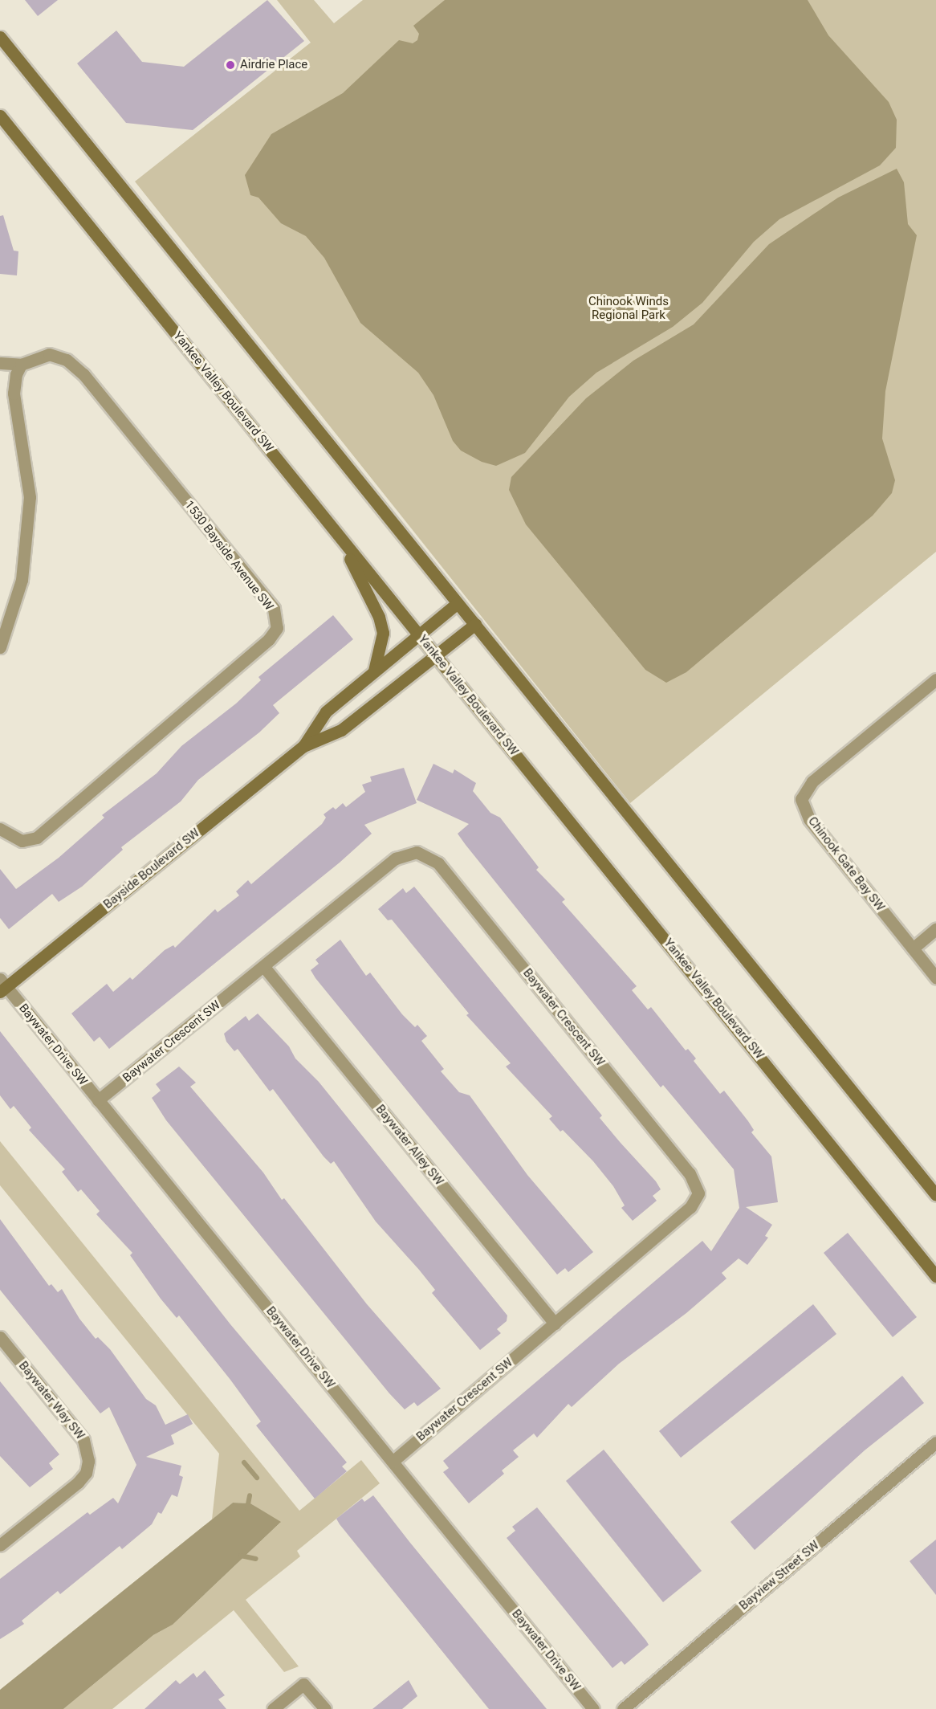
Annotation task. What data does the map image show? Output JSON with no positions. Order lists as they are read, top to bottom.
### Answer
{
  "streets": {
    "main road": ["Yankee Valley Boulevard SW", "Bayside Boulevard SW"],
    "street": [
      "1530 Bayside Avenue SW",
      "Chinook Gate Bay SW",
      "Baywater Crescent SW",
      "Baywater Drive SW",
      "Baywater Alley SW",
      "Baywater Way SW",
      "Bayview Street SW"
    ]
  },
  "crossings": [
    ["Yankee Valley Boulevard SW", "Bayside Boulevard SW"],
    ["Bayside Boulevard SW", "Baywater Drive SW"],
    ["Baywater Crescent SW", "Baywater Drive SW"],
    ["Baywater Crescent SW", "Baywater Alley SW"]
  ],
  "parks": ["Chinook Winds Regional Park"],
  "places": ["Airdrie Place"]
}
